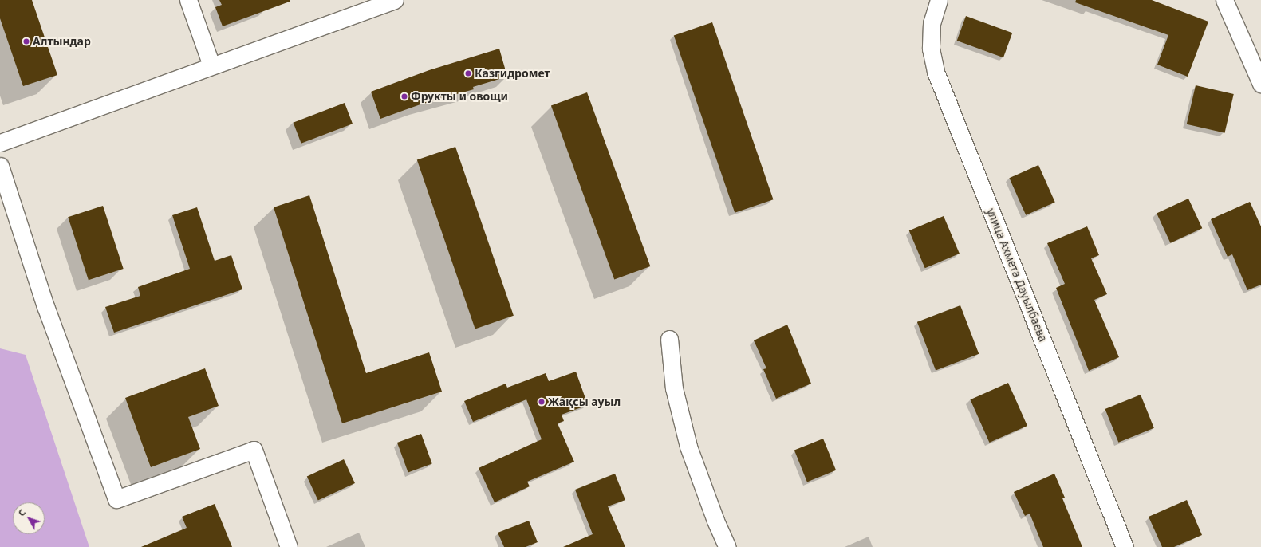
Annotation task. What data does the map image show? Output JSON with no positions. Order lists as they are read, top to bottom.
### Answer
{
  "streets": {
    "street": ["улица Ахмета Дауылбаева"]
  },
  "places": [
    "Алтындар",
    "Казгидромет",
    "Фрукты и овощи",
    "Жақсы ауыл"
  ],
  "north": "top left"
}
